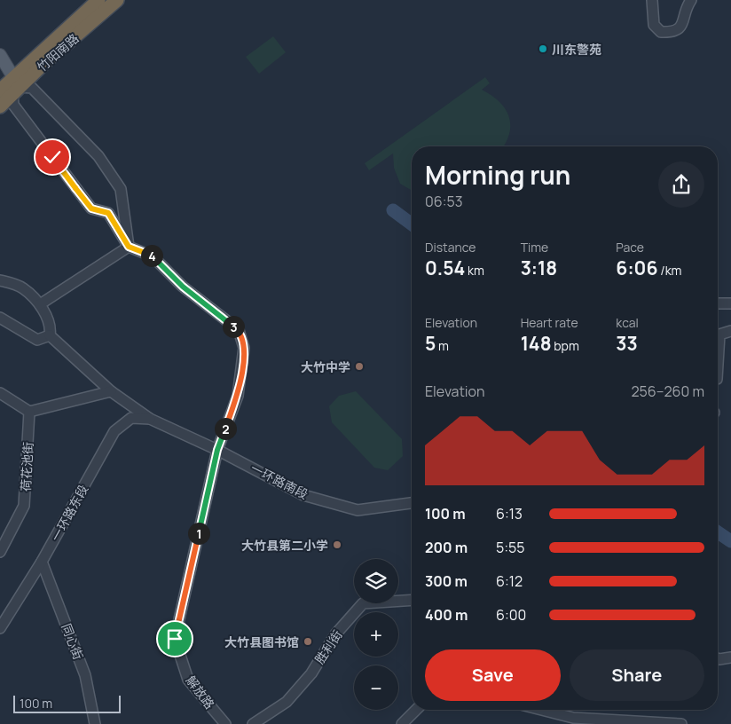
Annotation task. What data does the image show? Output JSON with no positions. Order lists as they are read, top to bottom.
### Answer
{
  "streets": {
    "highway": ["竹阳南路"],
    "street": [
      "荷花池街",
      "一环路南段",
      "一环路东段",
      "同心街",
      "胜利街",
      "解放路"
    ]
  },
  "crossings": [
    ["一环路南段", "一环路东段"],
    ["一环路南段", "解放路"],
    ["一环路东段", "同心街"]
  ],
  "places": [
    "川东警苑",
    "大竹中学",
    "大竹县第二小学",
    "大竹县图书馆"
  ],
  "scale_bar": "100 m",
  "page": {
    "heading": ["Morning run", "06:53"],
    "stats": [
      ["Distance", "0.54 km"],
      ["Time", "3:18"],
      ["Pace", "6:06 /km"],
      ["Elevation", "5 m"],
      ["Heart rate", "148 bpm"],
      ["kcal", "33"]
    ],
    "pins": [
      "4",
      "3",
      "2",
      "1"
    ],
    "chart": ["Elevation", "256–260 m"],
    "list": [
      {
        "name": "100 m",
        "note": "6:13"
      },
      {
        "name": "200 m",
        "note": "5:55"
      },
      {
        "name": "300 m",
        "note": "6:12"
      },
      {
        "name": "400 m",
        "note": "6:00"
      }
    ],
    "map_buttons": ["+", "−"],
    "buttons": ["Save", "Share"],
    "scale": "100 m"
  }
}
